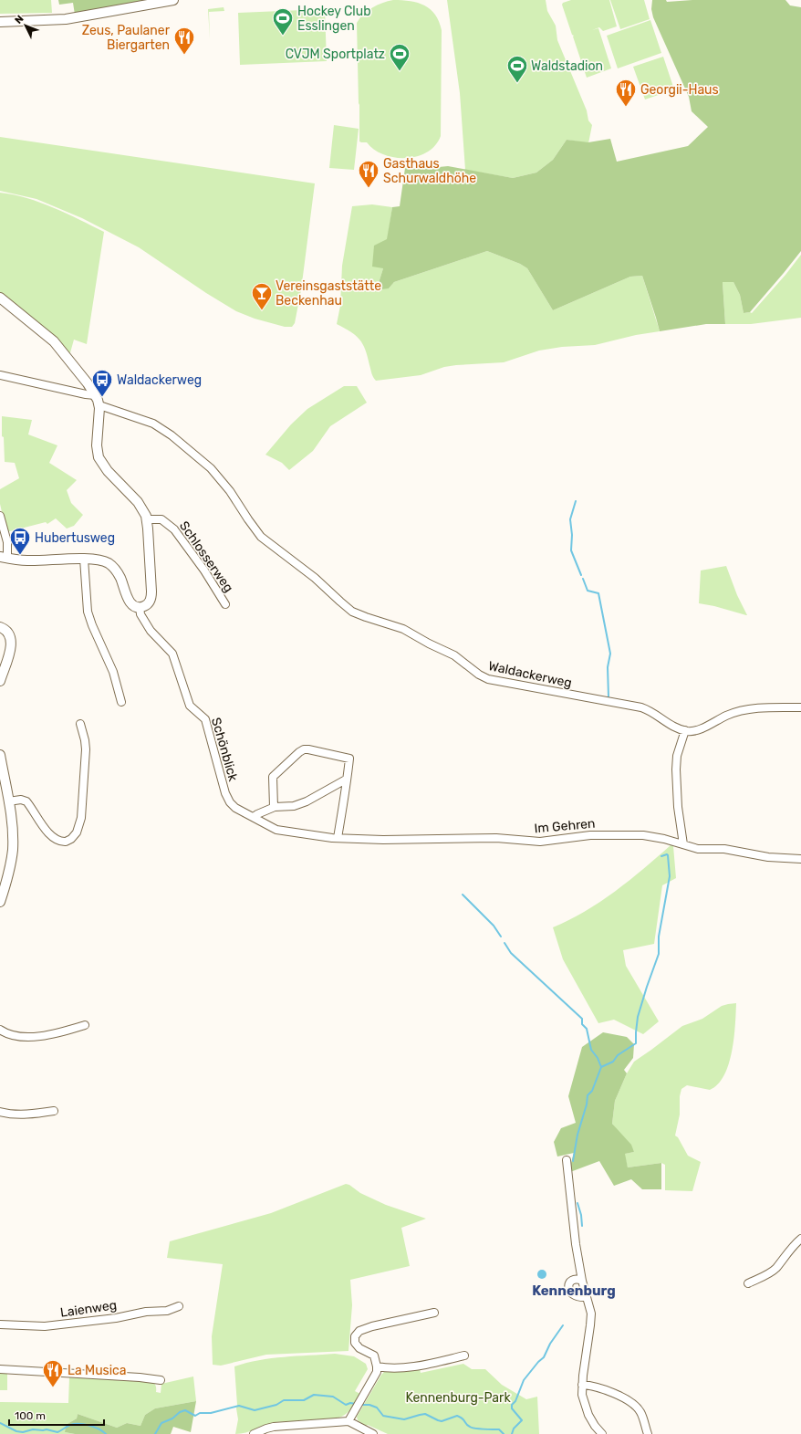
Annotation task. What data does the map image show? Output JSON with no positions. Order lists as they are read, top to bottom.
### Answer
{
  "streets": {
    "street": [
      "Schlosserweg",
      "Waldackerweg",
      "Schönblick",
      "Im Gehren",
      "Laienweg"
    ]
  },
  "crossings": [
    ["Schönblick", "Im Gehren"]
  ],
  "districts": ["Kennenburg"],
  "parks": ["Kennenburg-Park"],
  "places": {
    "sports": ["Hockey Club Esslingen", "CVJM Sportplatz", "Waldstadion"],
    "restaurant": [
      "Zeus, Paulaner Biergarten",
      "Georgii-Haus",
      "Gasthaus Schurwaldhöhe",
      "La Musica"
    ],
    "bar": ["Vereinsgaststätte Beckenhau"],
    "bus stop": ["Waldackerweg", "Hubertusweg"]
  },
  "scale_bar": "100 m",
  "north": "top left"
}
